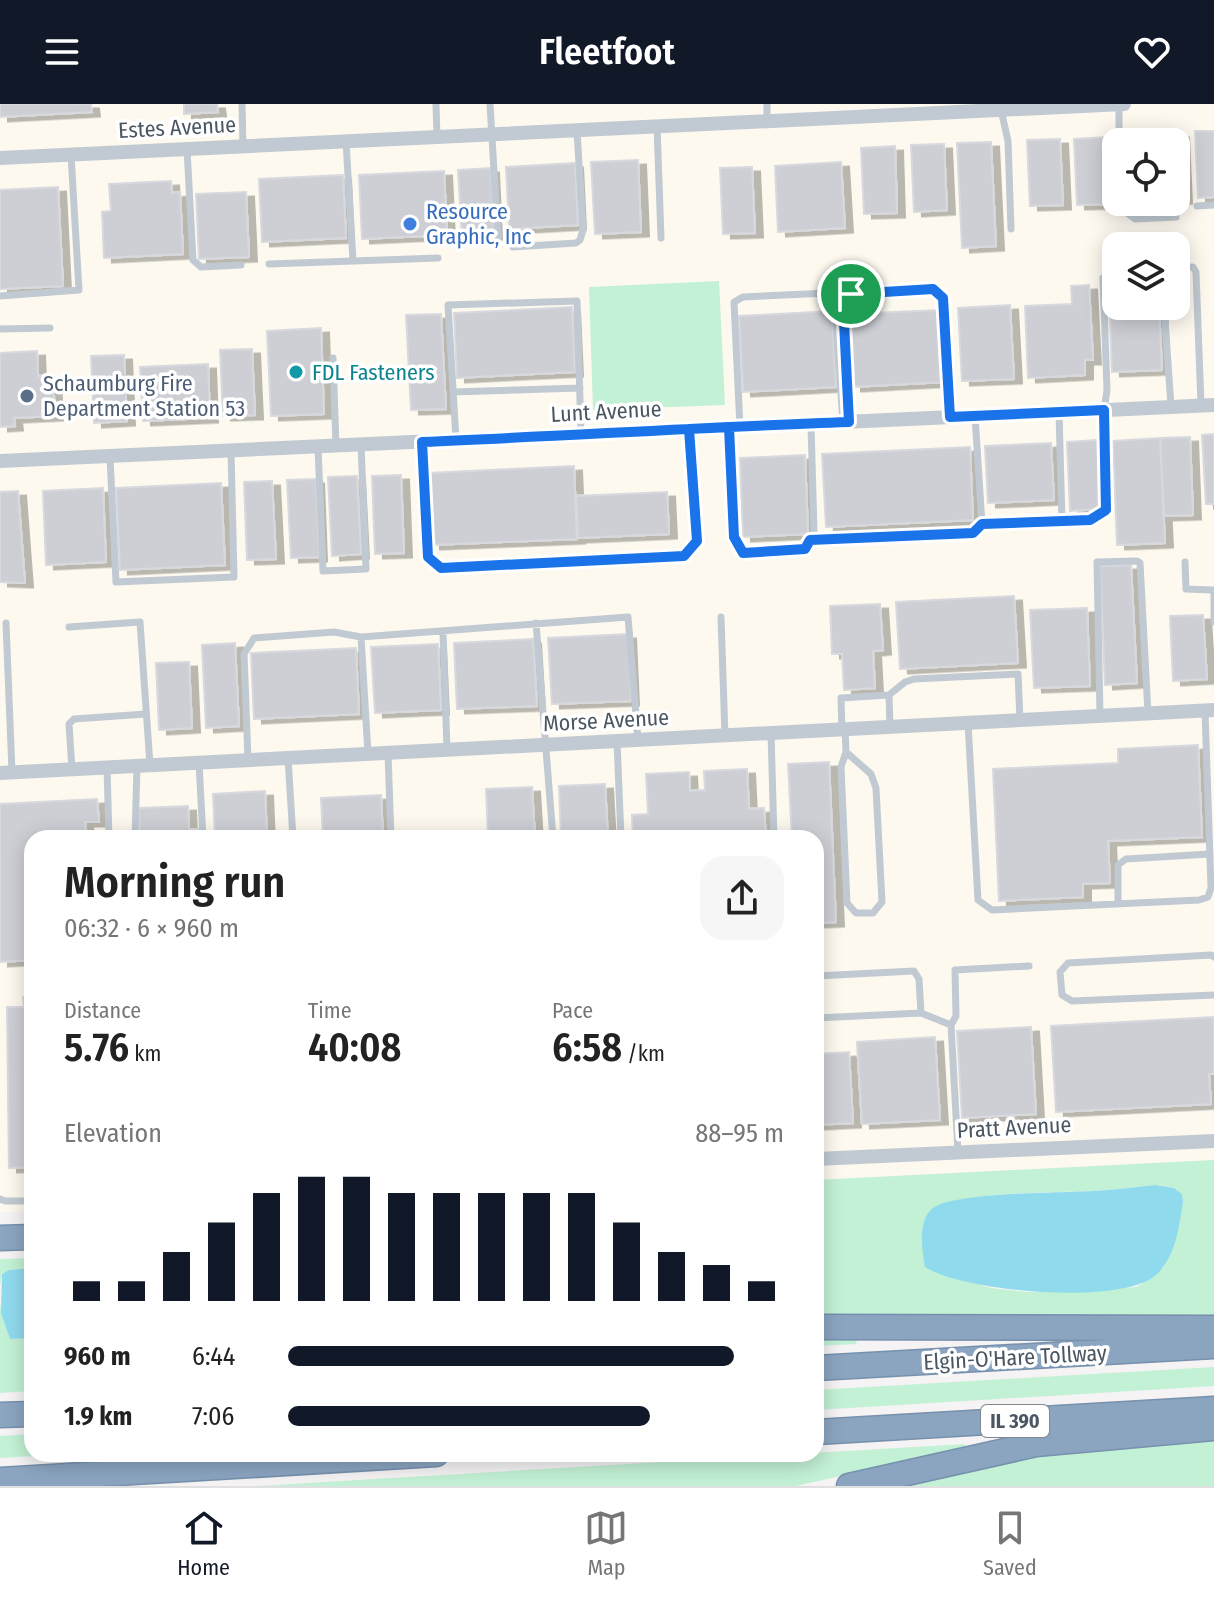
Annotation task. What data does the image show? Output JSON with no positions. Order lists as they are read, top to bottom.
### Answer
{
  "streets": {
    "highway": ["Elgin-O'Hare Tollway", "IL 390"],
    "street": [
      "Estes Avenue",
      "Lunt Avenue",
      "Morse Avenue",
      "Pratt Avenue"
    ]
  },
  "places": ["Resource Graphic, Inc", "FDL Fasteners", "Schaumburg Fire Department Station 53"],
  "page": {
    "header": "Fleetfoot",
    "heading": ["Morning run", "06:32 · 6 × 960 m"],
    "stats": [
      ["Distance", "5.76 km"],
      ["Time", "40:08"],
      ["Pace", "6:58 /km"]
    ],
    "chart": ["Elevation", "88–95 m"],
    "list": [
      {
        "name": "960 m",
        "note": "6:44"
      },
      {
        "name": "1.9 km",
        "note": "7:06"
      }
    ],
    "tabs": ["Home", "Map", "Saved"]
  }
}
